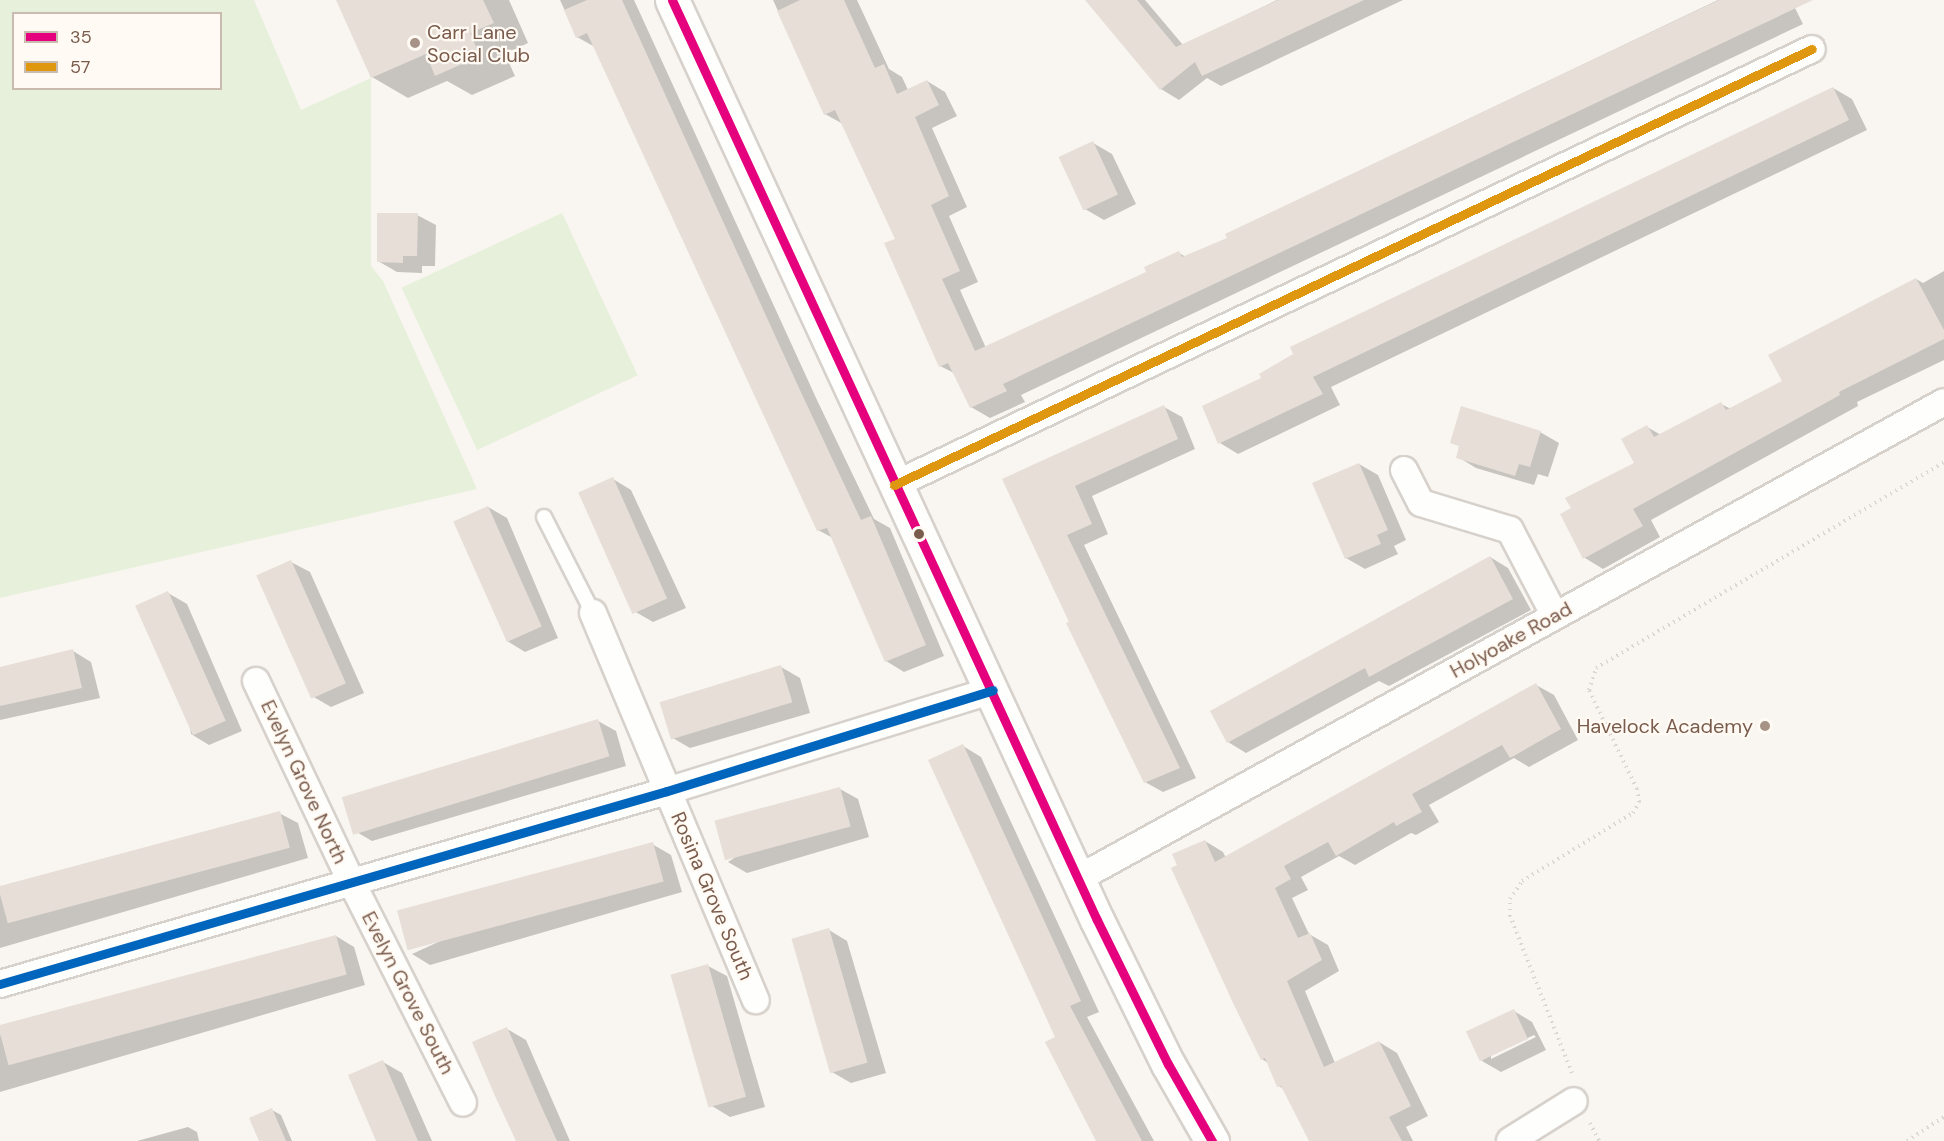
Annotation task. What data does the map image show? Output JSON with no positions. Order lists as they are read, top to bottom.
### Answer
{
  "streets": {
    "street": [
      "Holyoake Road",
      "Evelyn Grove North",
      "Rosina Grove South",
      "Evelyn Grove South"
    ]
  },
  "crossings": [
    ["Evelyn Grove North", "Evelyn Grove South"]
  ],
  "places": ["Carr Lane Social Club", "Havelock Academy"],
  "lines": ["transit line 35", "transit line 57"],
  "legend": ["35", "57"]
}
